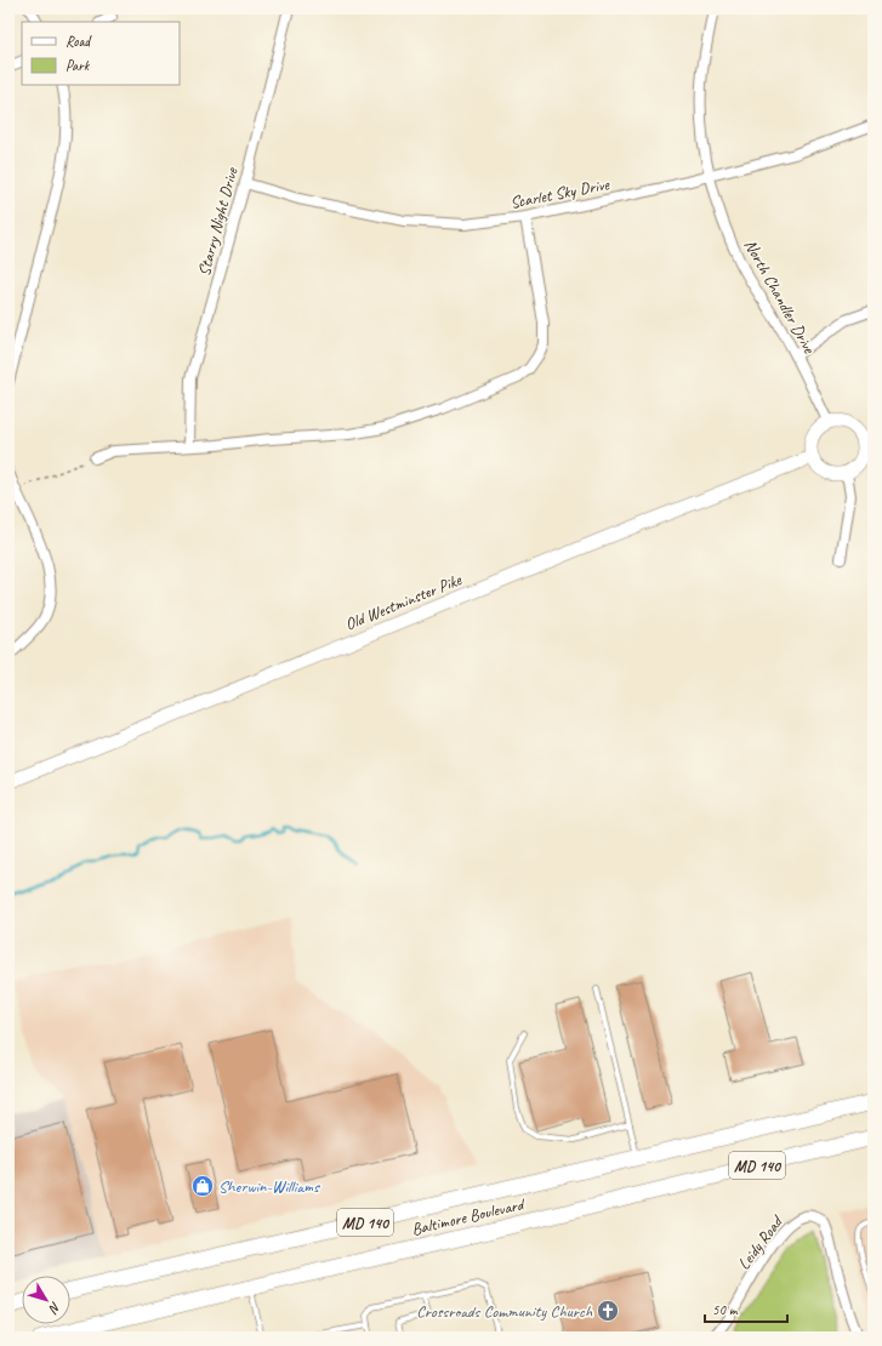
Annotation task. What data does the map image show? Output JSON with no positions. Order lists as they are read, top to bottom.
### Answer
{
  "streets": {
    "highway": ["MD 140", "Baltimore Boulevard"],
    "main road": ["Old Westminster Pike"],
    "street": [
      "Scarlet Sky Drive",
      "Starry Night Drive",
      "North Chandler Drive",
      "Leidy Road"
    ]
  },
  "crossings": [
    ["Scarlet Sky Drive", "Starry Night Drive"],
    ["Scarlet Sky Drive", "North Chandler Drive"],
    ["North Chandler Drive", "Old Westminster Pike"]
  ],
  "places": {
    "shop": ["Sherwin-Williams"],
    "church": ["Crossroads Community Church"]
  },
  "legend": ["Road", "Park"],
  "scale_bar": "50 m",
  "north": "bottom right"
}
